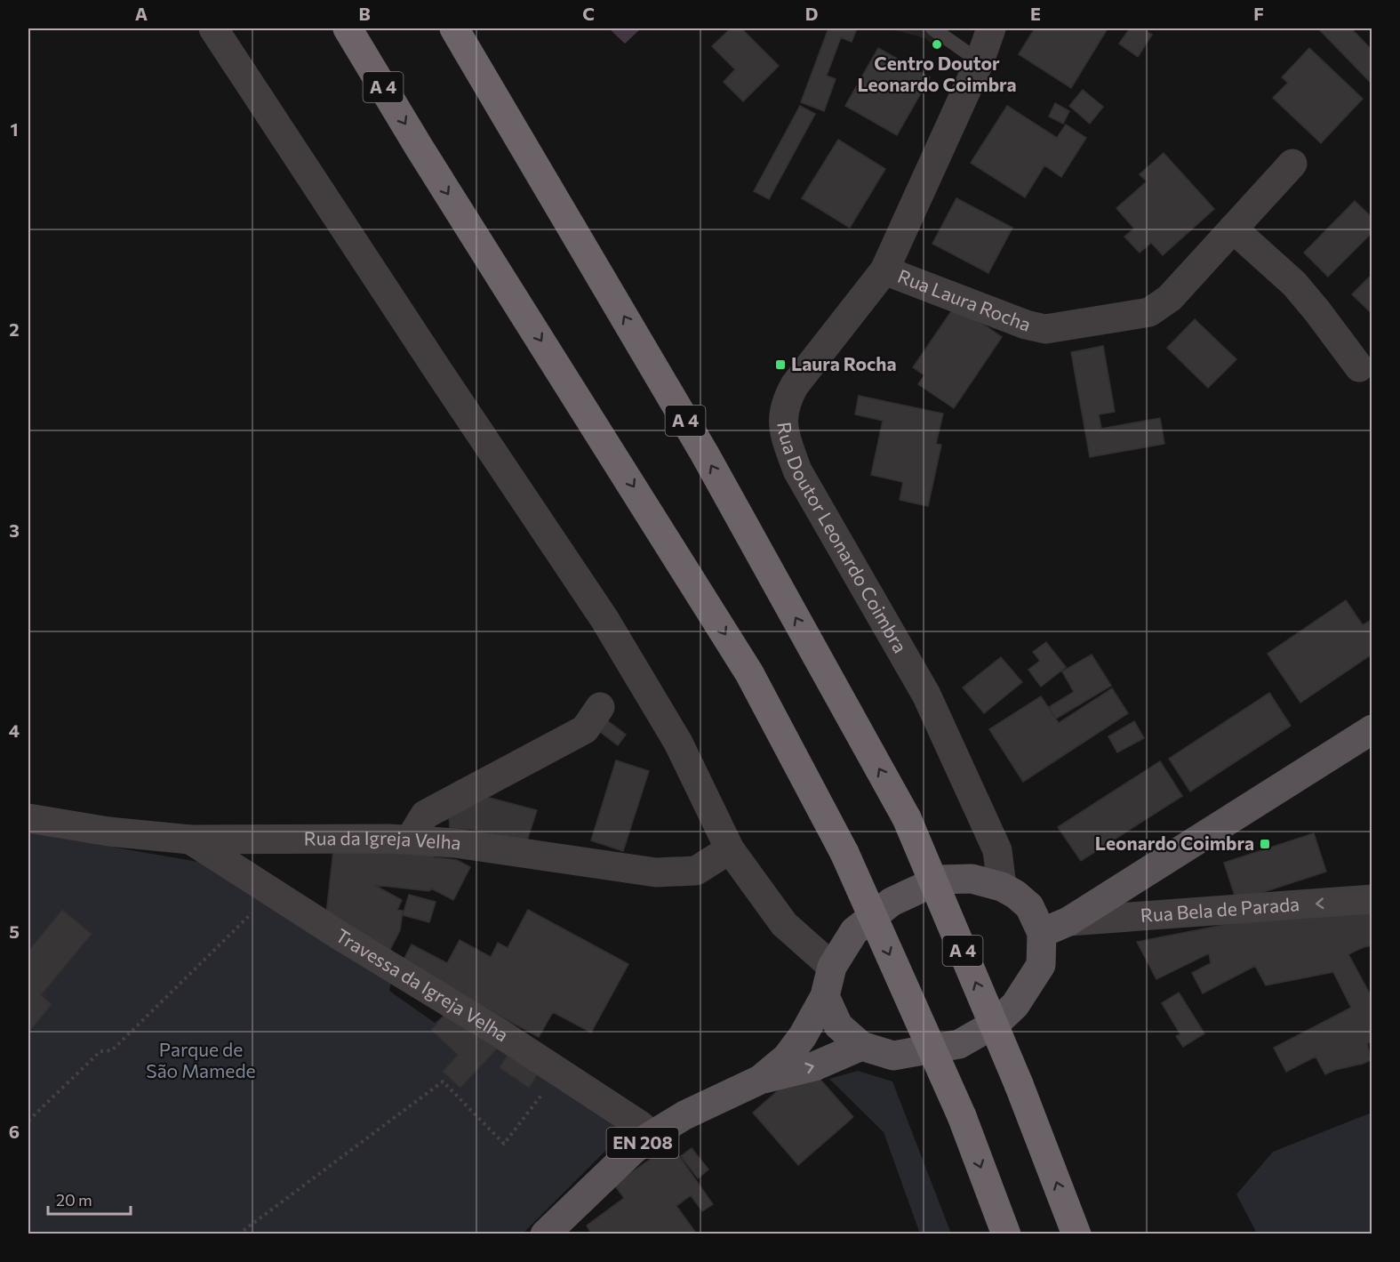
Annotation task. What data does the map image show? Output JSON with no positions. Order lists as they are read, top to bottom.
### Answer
{
  "streets": {
    "highway": ["A 4"],
    "main road": ["EN 208"],
    "street": [
      "Rua Laura Rocha",
      "Rua Doutor Leonardo Coimbra",
      "Rua da Igreja Velha",
      "Rua Bela de Parada",
      "Travessa da Igreja Velha"
    ]
  },
  "crossings": [
    ["Rua Laura Rocha", "Rua Doutor Leonardo Coimbra"],
    ["Rua Doutor Leonardo Coimbra", "EN 208"],
    ["Rua da Igreja Velha", "Travessa da Igreja Velha"],
    ["Travessa da Igreja Velha", "EN 208"]
  ],
  "one_way": ["Rua Bela de Parada"],
  "parks": ["Parque de São Mamede"],
  "places": {
    "other": ["Centro Doutor Leonardo Coimbra"],
    "transit": ["Laura Rocha", "Leonardo Coimbra"]
  },
  "scale_bar": "20 m",
  "grid": {
    "columns": [
      "A",
      "B",
      "C",
      "D",
      "E",
      "F"
    ],
    "rows": [
      "1",
      "2",
      "3",
      "4",
      "5",
      "6"
    ]
  }
}
